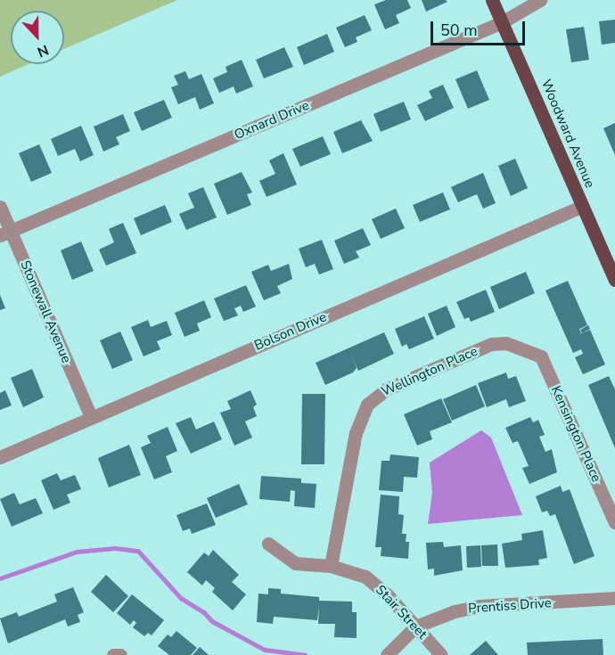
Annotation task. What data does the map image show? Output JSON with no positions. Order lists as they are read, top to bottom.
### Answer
{
  "streets": {
    "main road": ["Woodward Avenue"],
    "street": [
      "Oxnard Drive",
      "Stonewall Avenue",
      "Bolson Drive",
      "Wellington Place",
      "Kensington Place",
      "Prentiss Drive",
      "Stair Street"
    ]
  },
  "crossings": [
    ["Oxnard Drive", "Woodward Avenue"],
    ["Oxnard Drive", "Stonewall Avenue"],
    ["Woodward Avenue", "Bolson Drive"],
    ["Stonewall Avenue", "Bolson Drive"],
    ["Wellington Place", "Kensington Place"],
    ["Wellington Place", "Stair Street"],
    ["Prentiss Drive", "Stair Street"]
  ],
  "scale_bar": "50 m",
  "north": "bottom"
}
